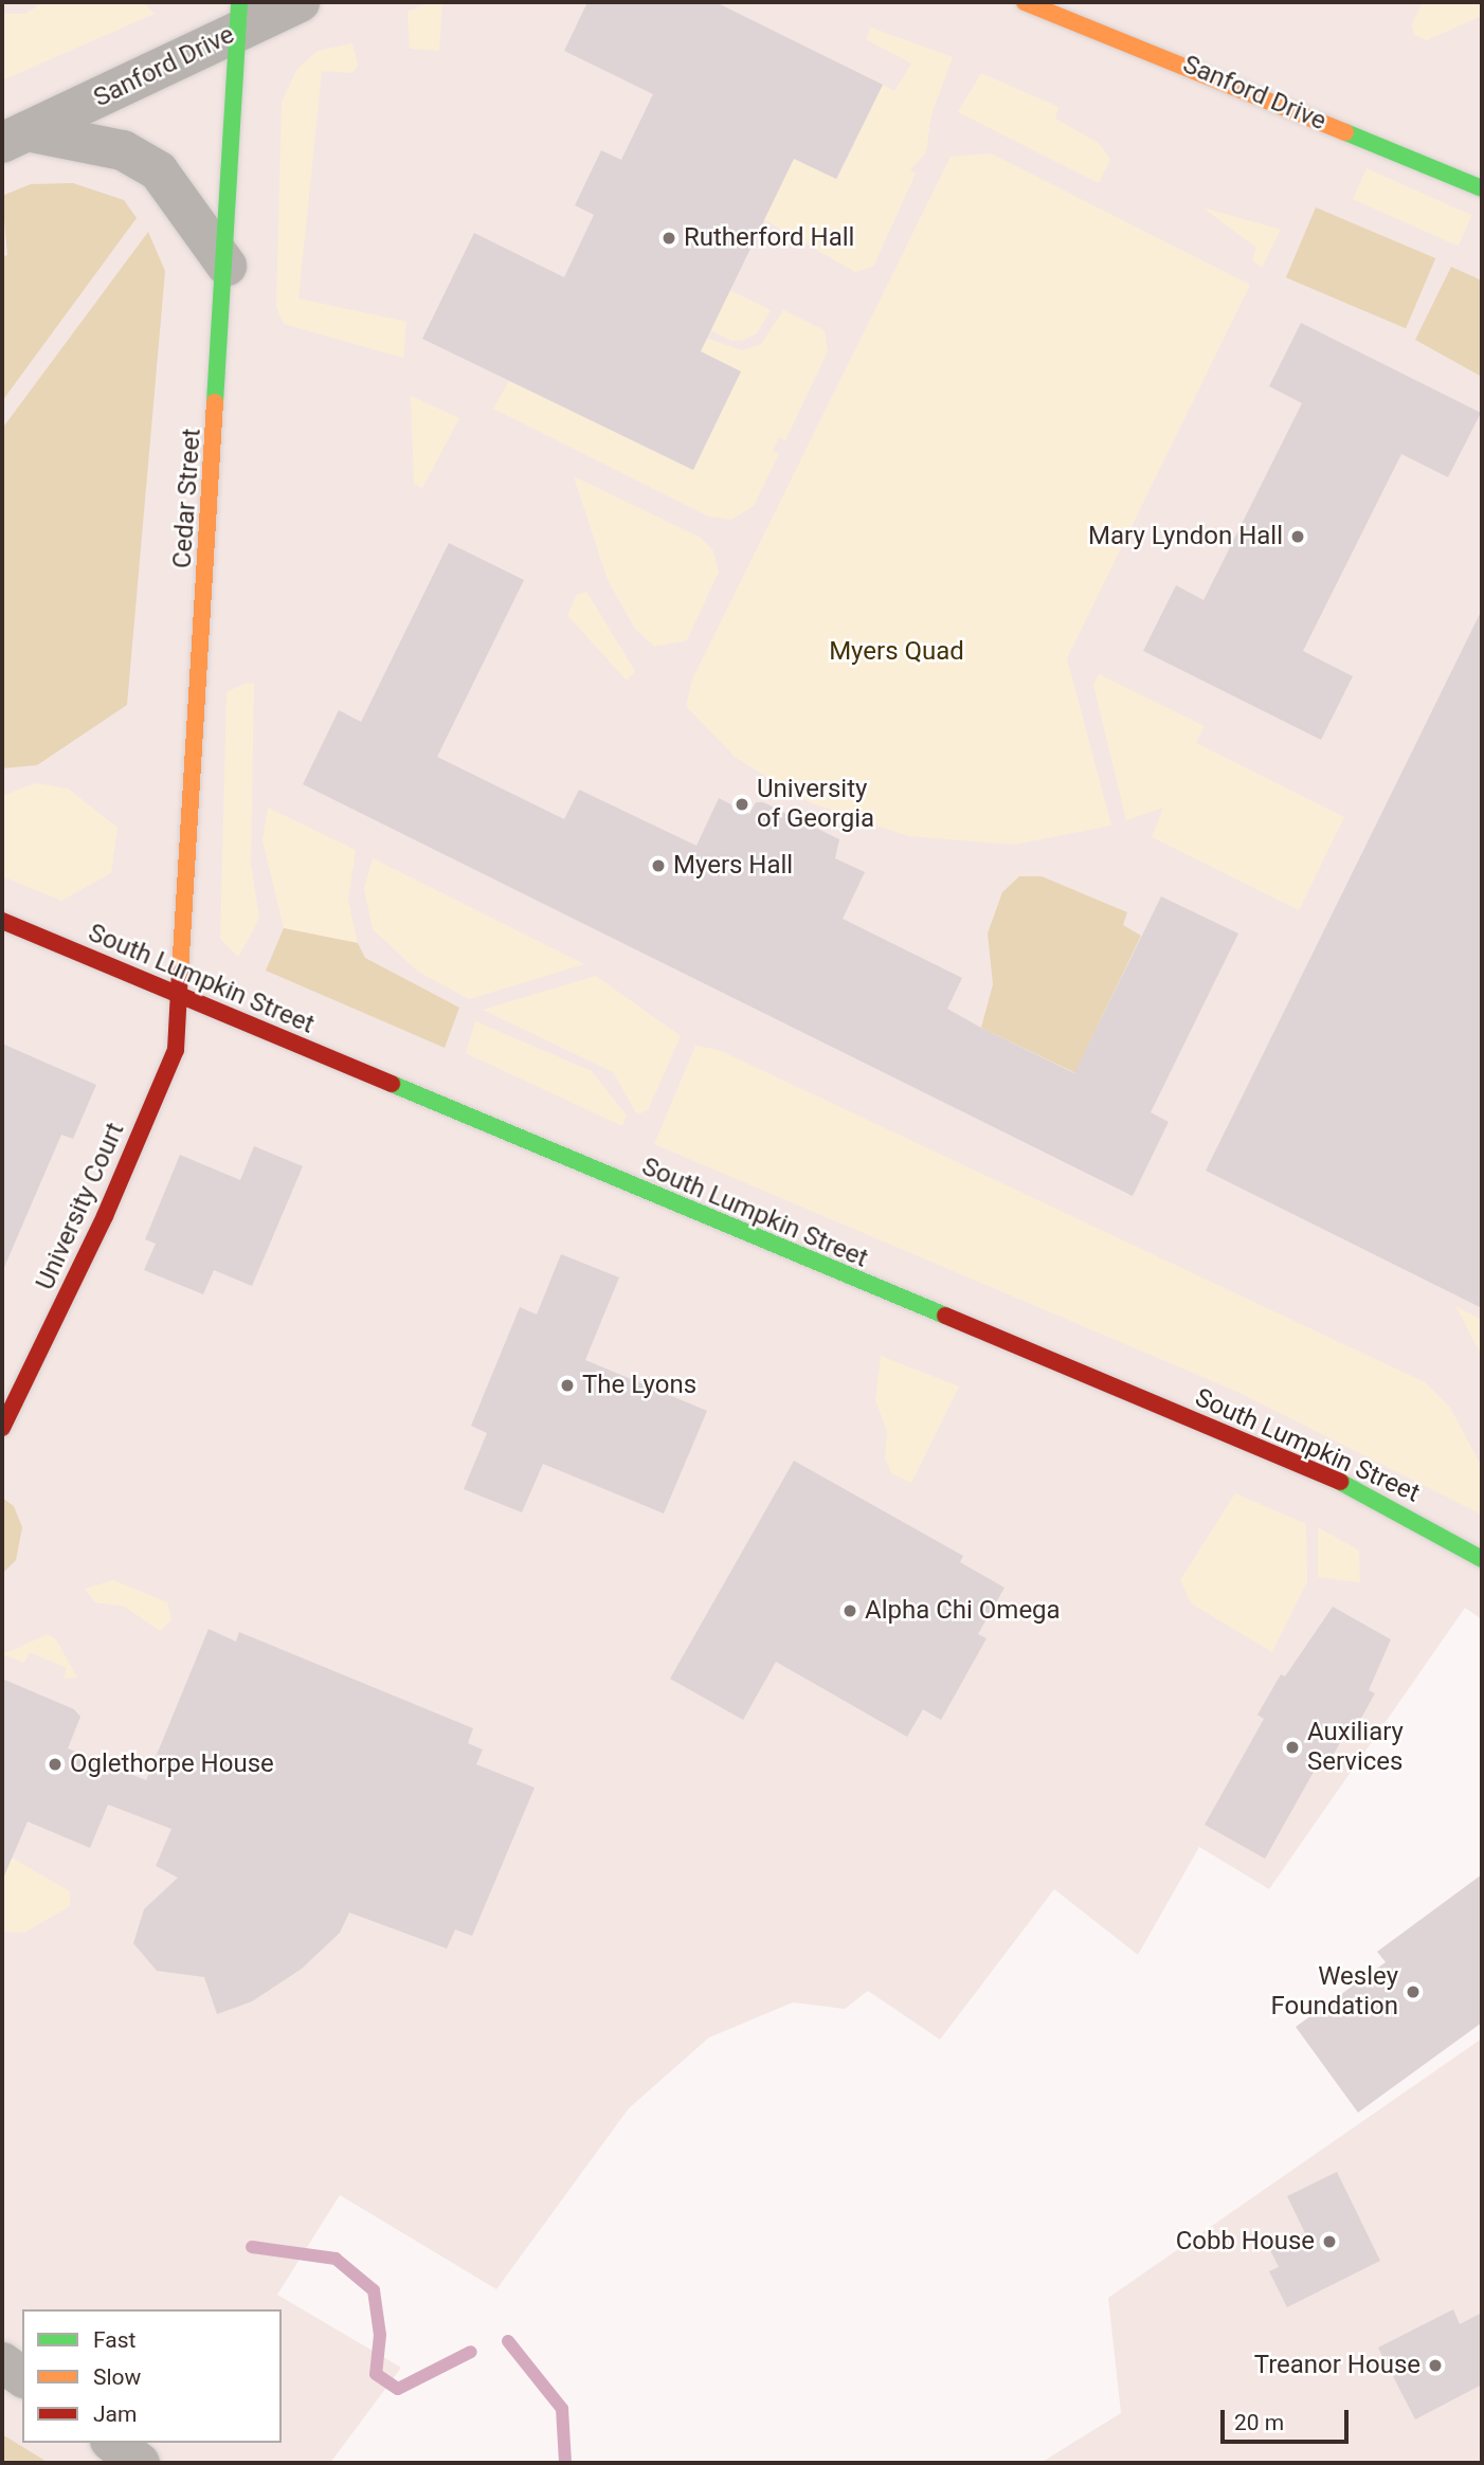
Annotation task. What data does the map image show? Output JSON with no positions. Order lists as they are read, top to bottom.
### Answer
{
  "streets": {
    "street": [
      "Sanford Drive",
      "Cedar Street",
      "South Lumpkin Street",
      "University Court"
    ]
  },
  "crossings": [
    ["Sanford Drive", "Cedar Street"],
    ["Cedar Street", "South Lumpkin Street"],
    ["Cedar Street", "University Court"],
    ["South Lumpkin Street", "University Court"]
  ],
  "parks": ["Myers Quad"],
  "places": [
    "Rutherford Hall",
    "Mary Lyndon Hall",
    "University of Georgia",
    "Myers Hall",
    "The Lyons",
    "Alpha Chi Omega",
    "Auxiliary Services",
    "Oglethorpe House",
    "Wesley Foundation",
    "Cobb House",
    "Treanor House"
  ],
  "legend": ["Fast", "Slow", "Jam"],
  "scale_bar": "20 m"
}
